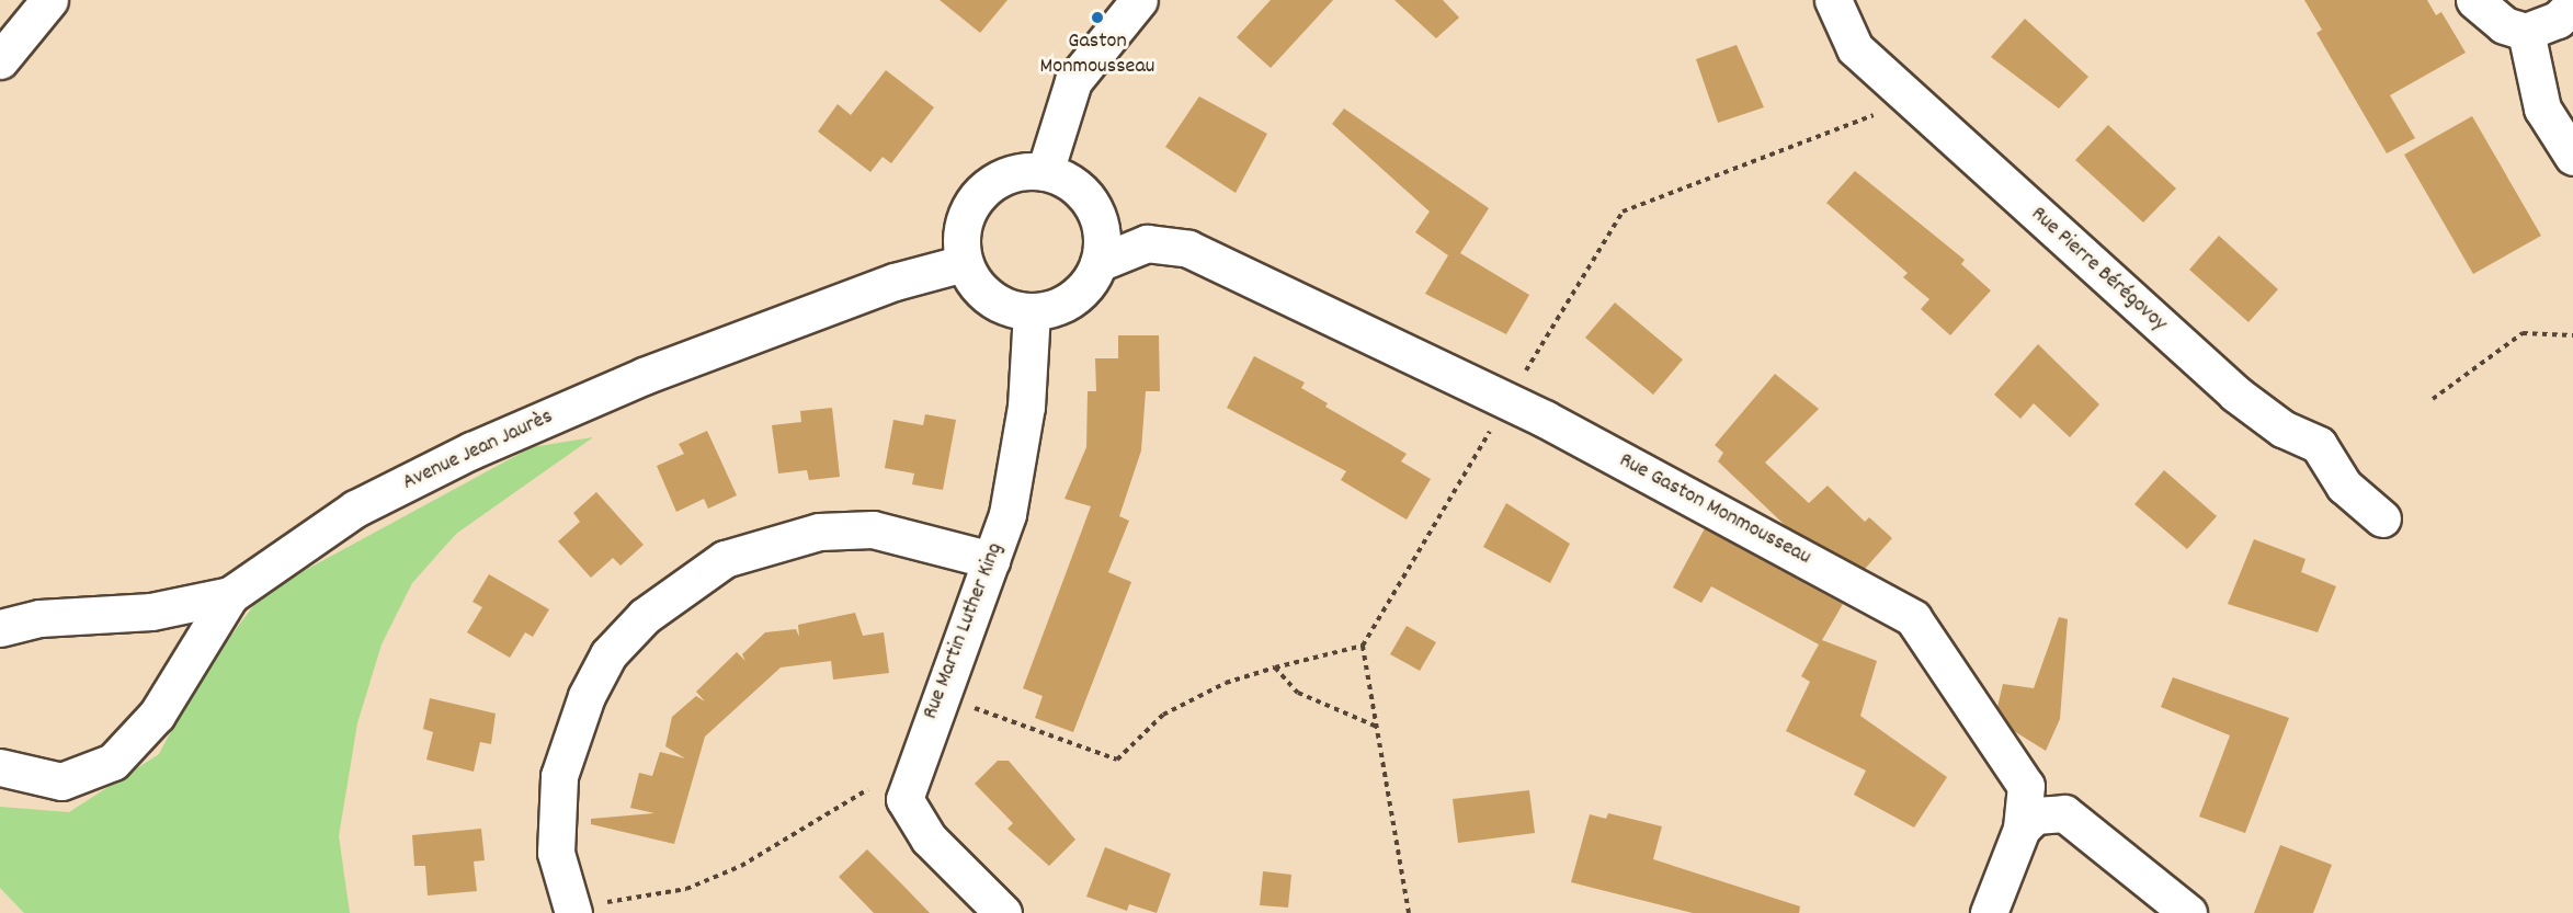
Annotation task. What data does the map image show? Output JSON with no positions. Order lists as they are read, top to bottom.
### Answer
{
  "streets": {
    "street": [
      "Rue Pierre Bérégovoy",
      "Avenue Jean Jaurès",
      "Rue Gaston Monmousseau",
      "Rue Martin Luther King"
    ]
  },
  "crossings": [
    ["Avenue Jean Jaurès", "Rue Gaston Monmousseau"],
    ["Avenue Jean Jaurès", "Rue Martin Luther King"],
    ["Rue Gaston Monmousseau", "Rue Martin Luther King"]
  ],
  "places": ["Gaston Monmousseau"]
}
